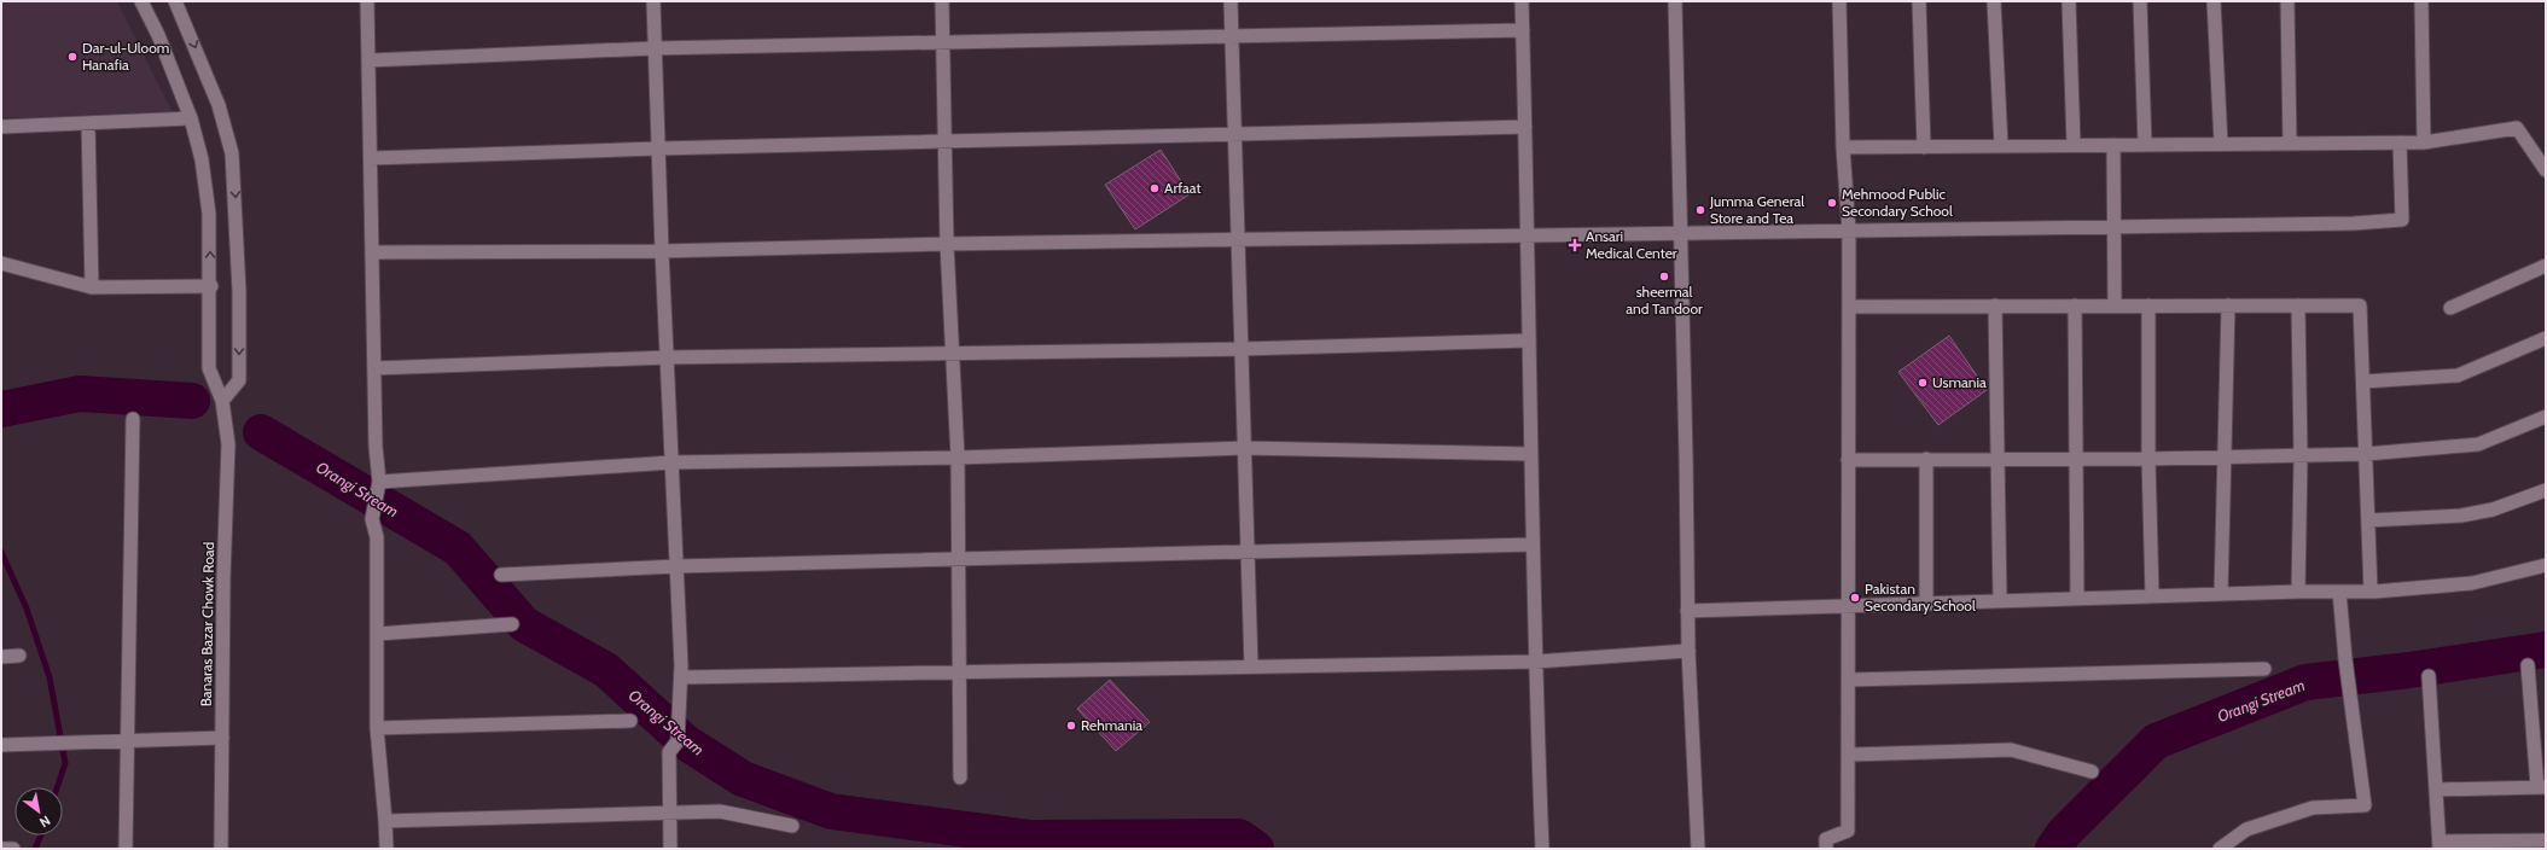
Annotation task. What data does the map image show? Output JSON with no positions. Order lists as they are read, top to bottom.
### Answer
{
  "streets": {
    "street": ["Banaras Bazar Chowk Road"]
  },
  "water": ["Orangi Stream"],
  "places": {
    "other": [
      "Dar-ul-Uloom Hanafia",
      "Arfaat",
      "Mehmood Public Secondary School",
      "Jumma General Store and Tea",
      "sheermal and Tandoor",
      "Usmania",
      "Pakistan Secondary School",
      "Rehmania"
    ],
    "health": ["Ansari Medical Center"]
  },
  "north": "bottom right"
}
